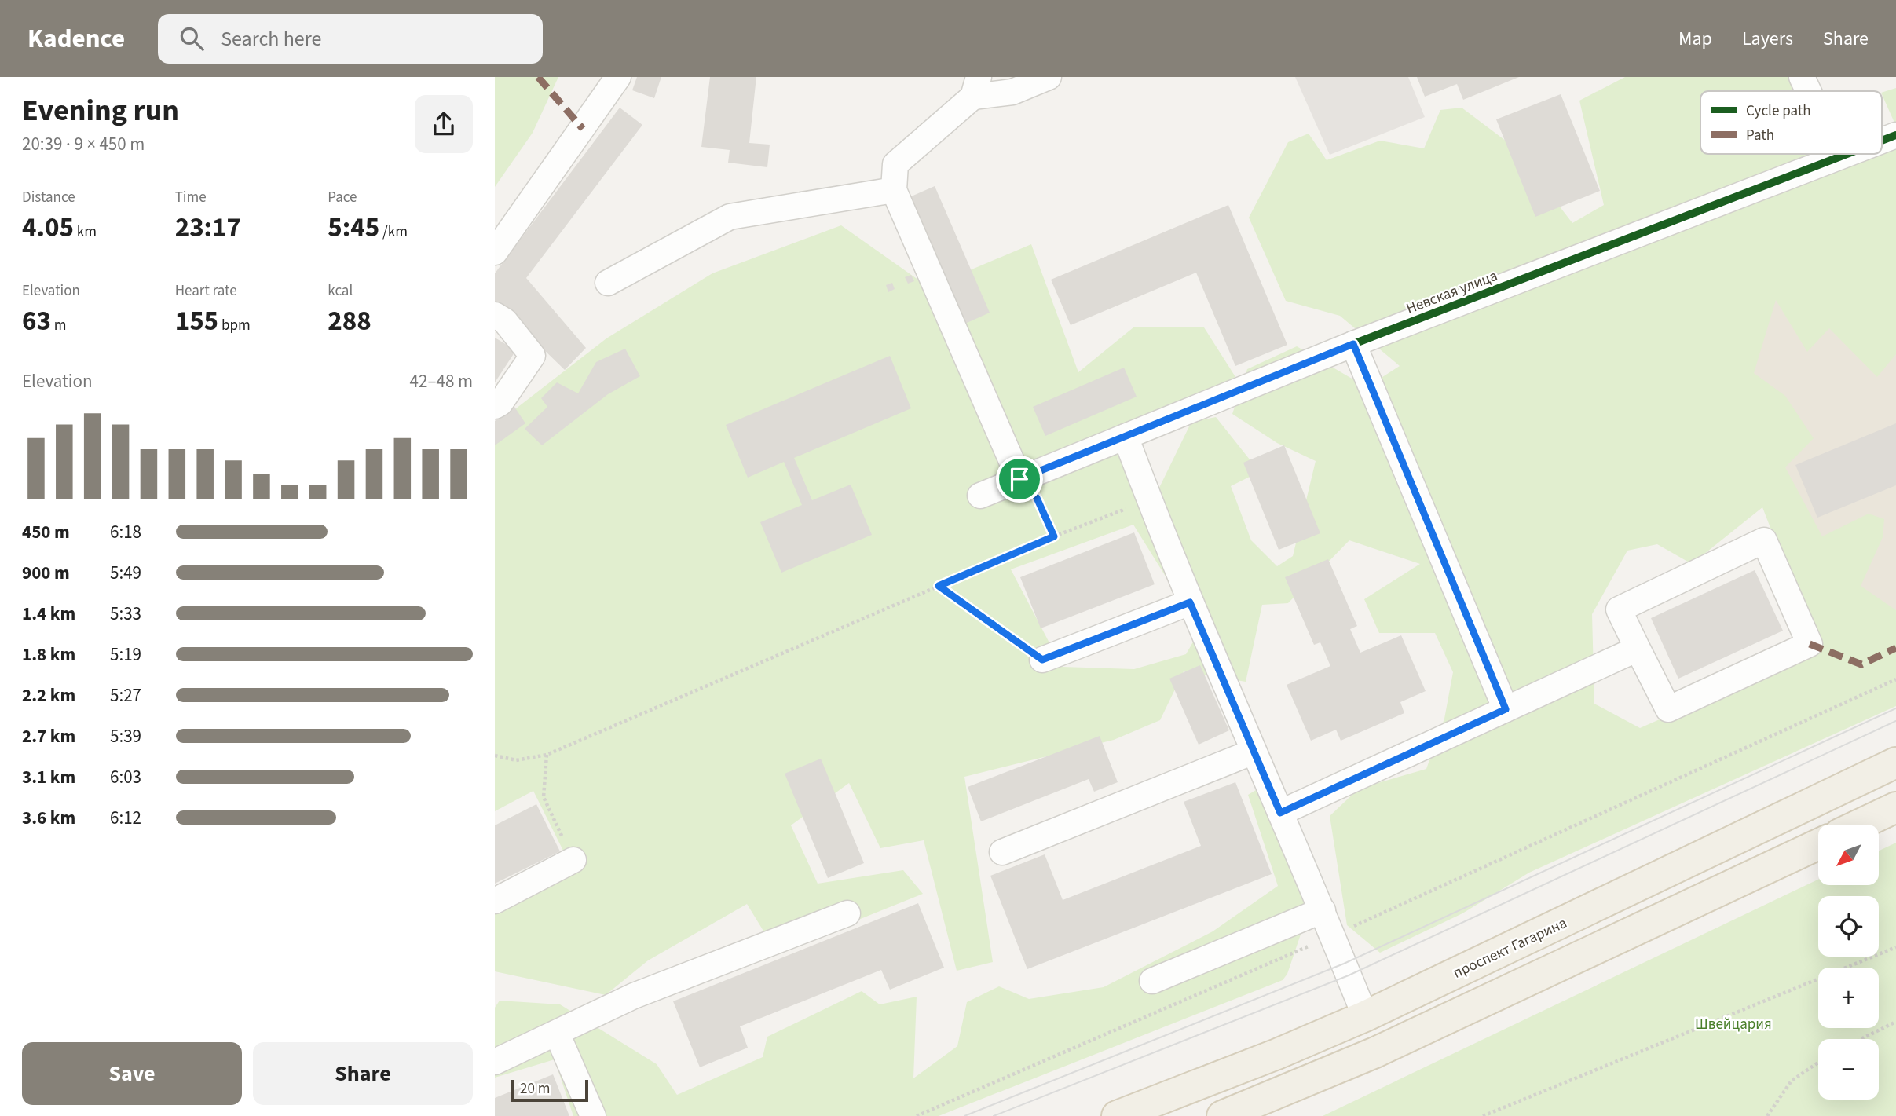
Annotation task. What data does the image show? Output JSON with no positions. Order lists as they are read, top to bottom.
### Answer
{
  "streets": {
    "main road": ["проспект Гагарина"],
    "street": ["Невская улица"]
  },
  "parks": ["Швейцария"],
  "legend": ["Cycle path", "Path"],
  "scale_bar": "20 m",
  "north": "bottom left",
  "page": {
    "header": "Kadence",
    "search": "Search here",
    "nav": ["Map", "Layers", "Share"],
    "heading": ["Evening run", "20:39 · 9 × 450 m"],
    "stats": [
      ["Distance", "4.05 km"],
      ["Time", "23:17"],
      ["Pace", "5:45 /km"],
      ["Elevation", "63 m"],
      ["Heart rate", "155 bpm"],
      ["kcal", "288"]
    ],
    "chart": ["Elevation", "42–48 m"],
    "list": [
      {
        "name": "450 m",
        "note": "6:18"
      },
      {
        "name": "900 m",
        "note": "5:49"
      },
      {
        "name": "1.4 km",
        "note": "5:33"
      },
      {
        "name": "1.8 km",
        "note": "5:19"
      },
      {
        "name": "2.2 km",
        "note": "5:27"
      },
      {
        "name": "2.7 km",
        "note": "5:39"
      },
      {
        "name": "3.1 km",
        "note": "6:03"
      },
      {
        "name": "3.6 km",
        "note": "6:12"
      }
    ],
    "map_buttons": ["+", "−"],
    "buttons": ["Save", "Share"],
    "scale": "20 m"
  }
}
